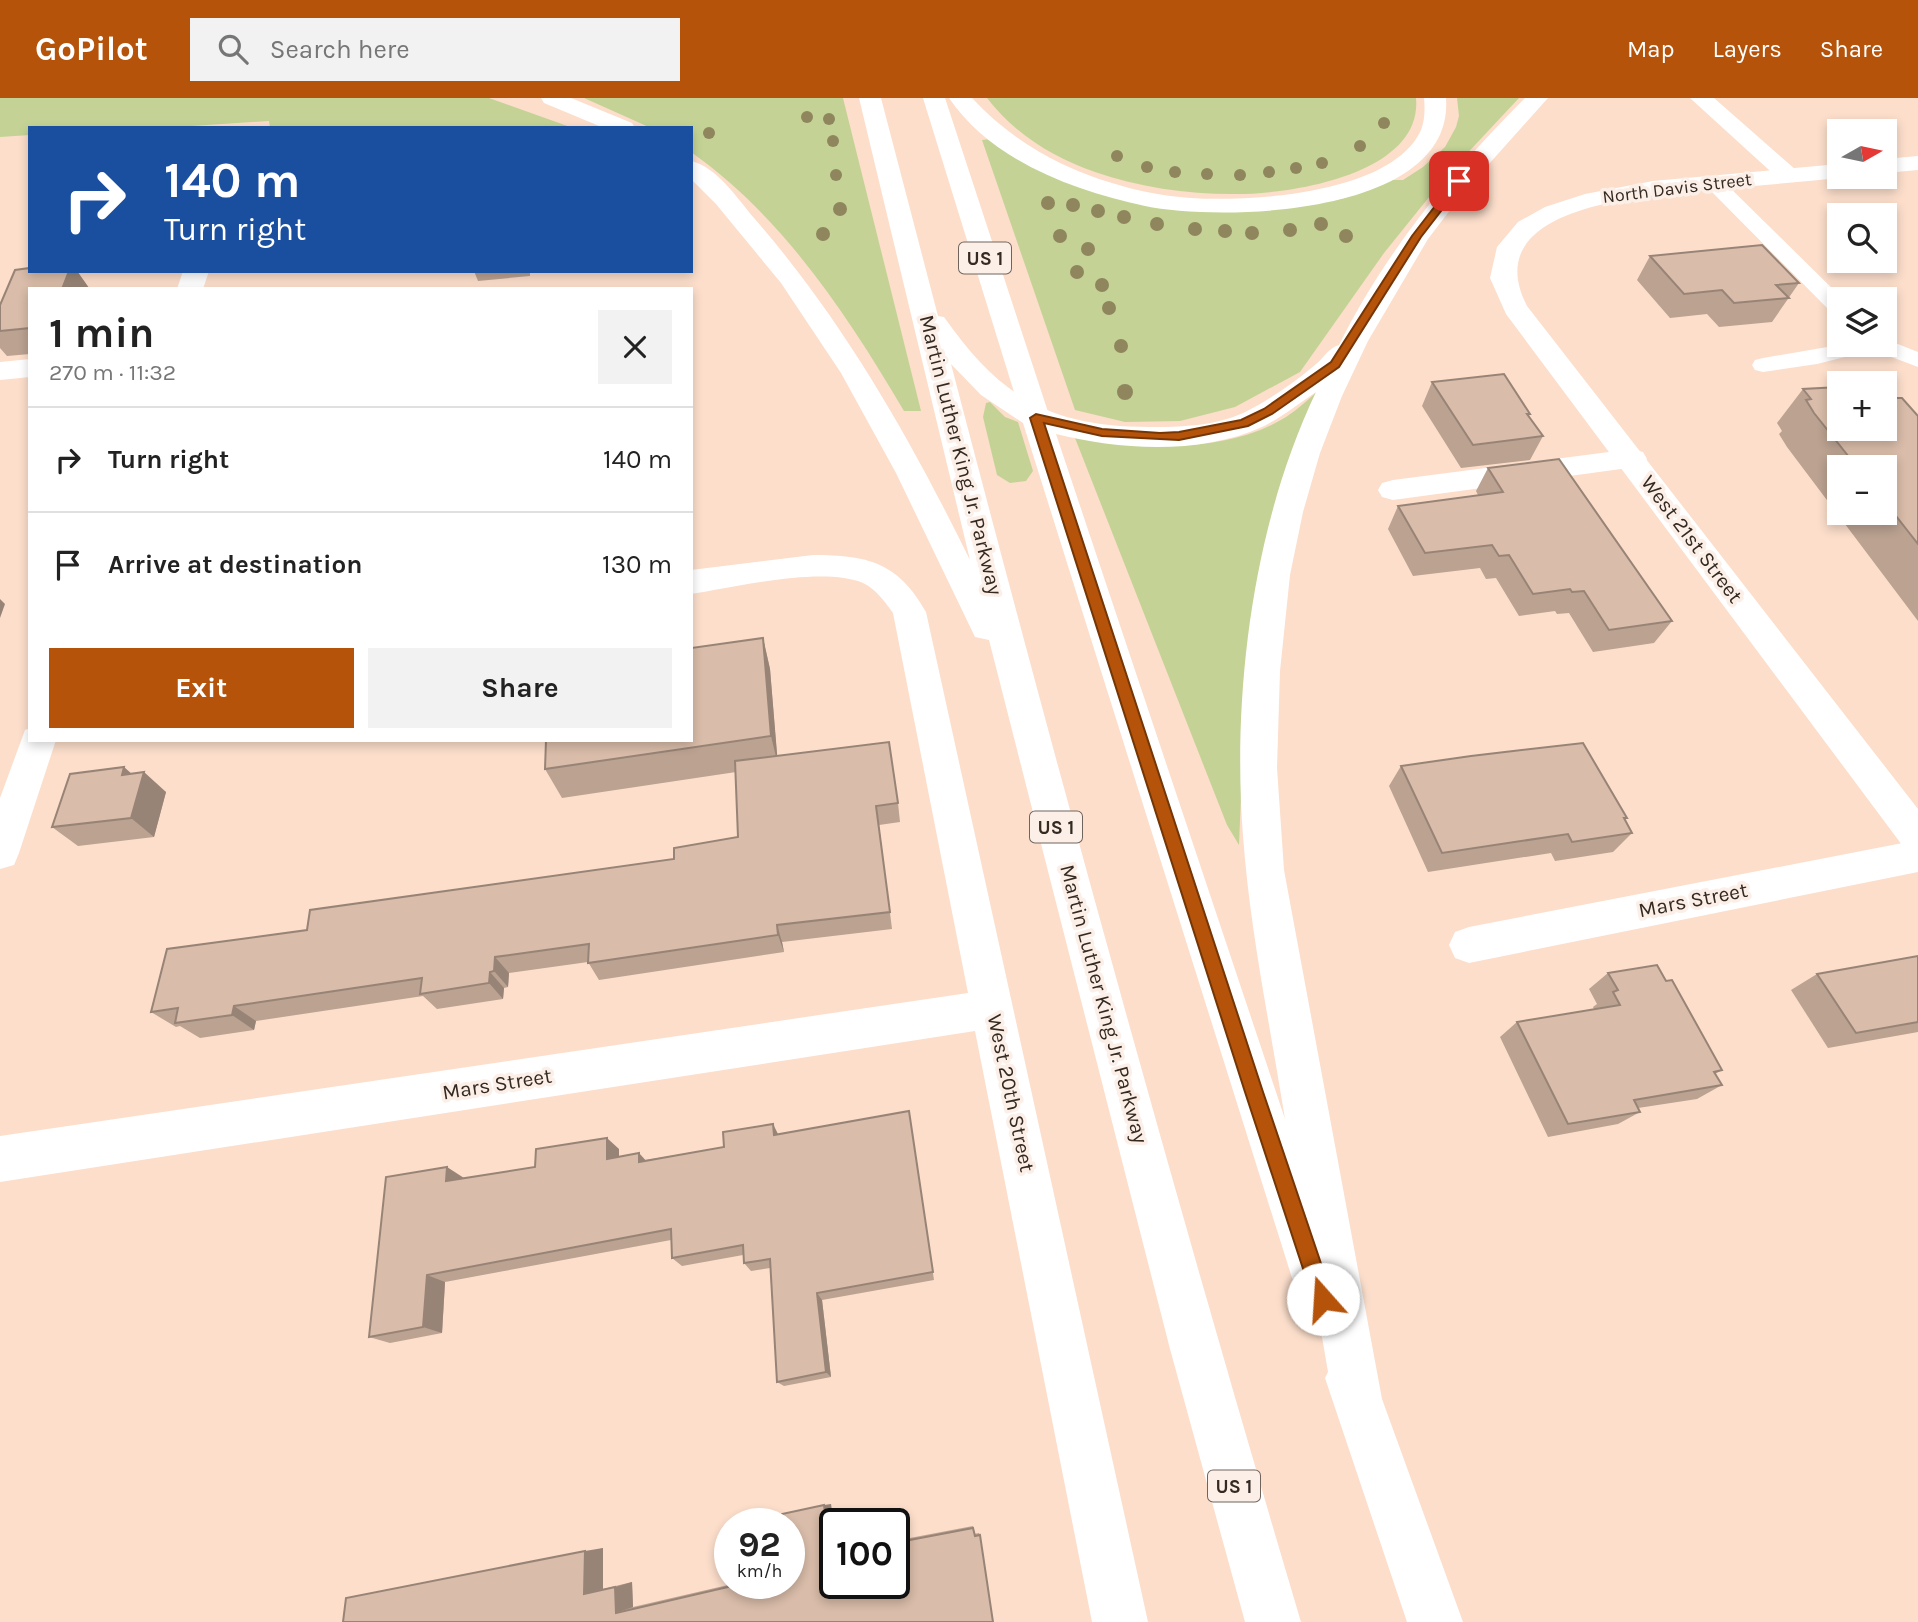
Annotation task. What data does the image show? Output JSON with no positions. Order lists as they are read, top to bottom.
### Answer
{
  "streets": {
    "main road": [
      "North Davis Street",
      "US 1",
      "Martin Luther King Jr. Parkway",
      "West 21st Street",
      "Mars Street",
      "West 20th Street"
    ]
  },
  "crossings": [
    ["North Davis Street", "West 21st Street"],
    ["Mars Street", "West 20th Street"]
  ],
  "north": "right",
  "page": {
    "header": "GoPilot",
    "search": "Search here",
    "nav": ["Map", "Layers", "Share"],
    "map_buttons": ["+", "−"],
    "turn": ["140 m", "Turn right"],
    "heading": ["1 min", "270 m · 11:32"],
    "list": [
      {
        "name": "Turn right",
        "value": "140 m"
      },
      {
        "name": "Arrive at destination",
        "value": "130 m"
      }
    ],
    "buttons": ["Exit", "Share"],
    "speed": "92 km/h",
    "limit": "100"
  }
}
